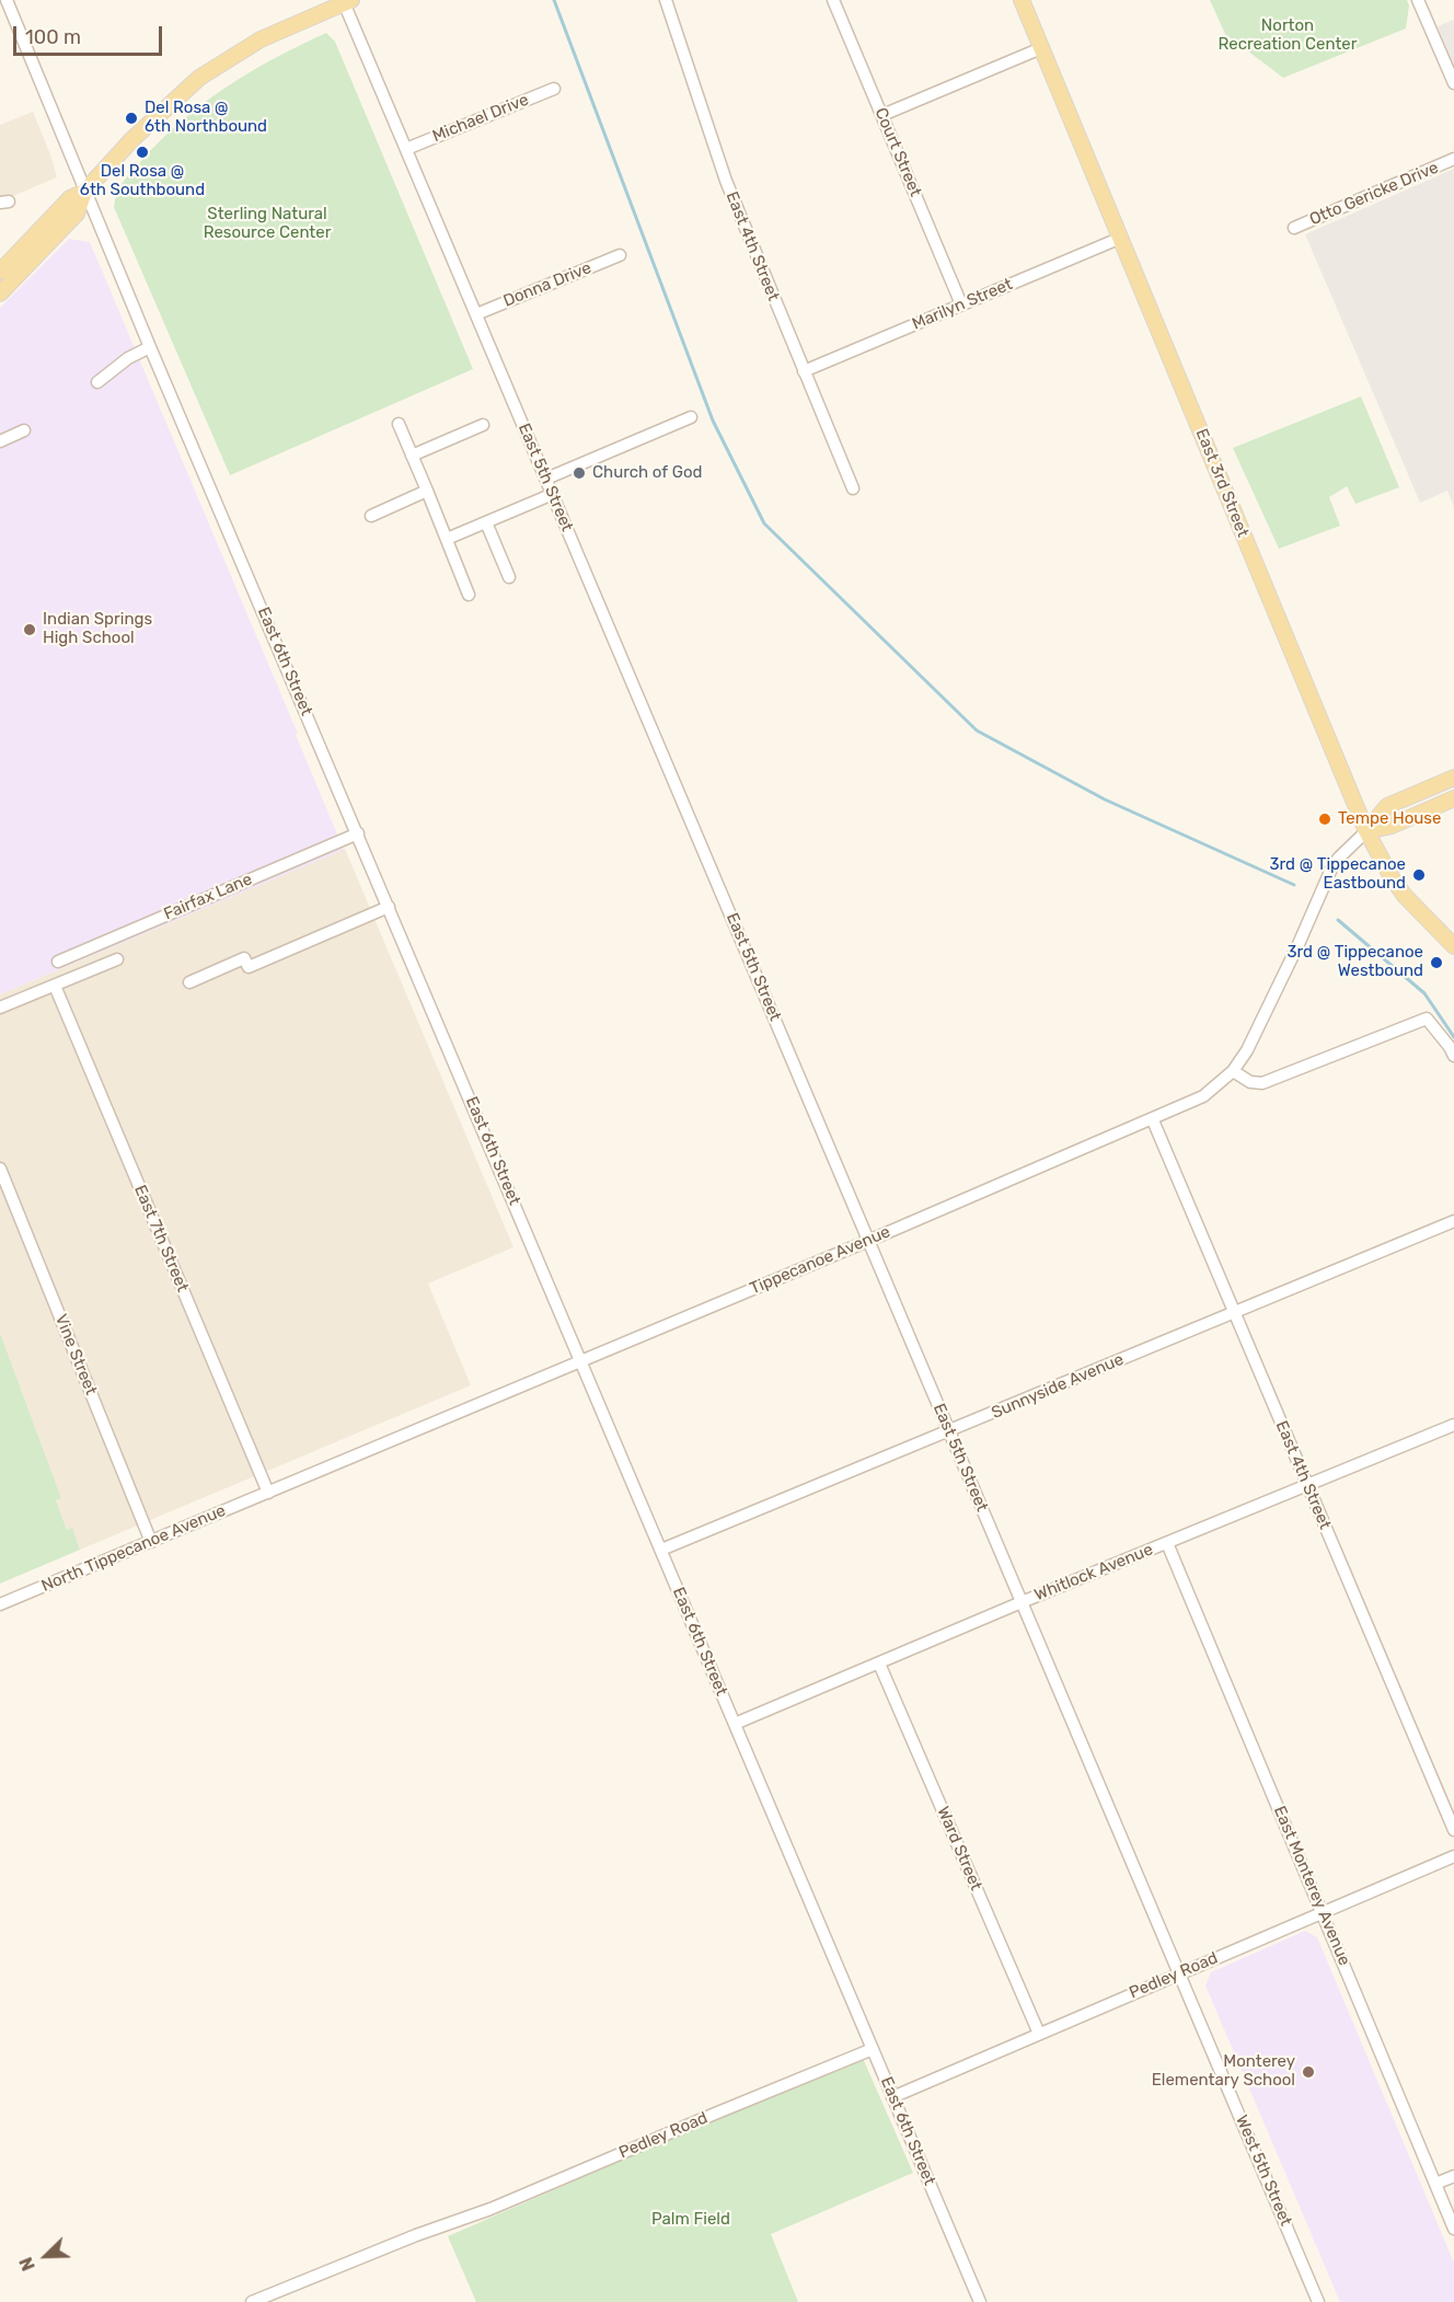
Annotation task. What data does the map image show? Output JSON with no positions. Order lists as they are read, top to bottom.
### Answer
{
  "streets": {
    "main road": ["East 3rd Street"],
    "street": [
      "Michael Drive",
      "Court Street",
      "Otto Gericke Drive",
      "East 4th Street",
      "Donna Drive",
      "Marilyn Street",
      "East 5th Street",
      "East 6th Street",
      "Fairfax Lane",
      "East 7th Street",
      "Tippecanoe Avenue",
      "Vine Street",
      "Sunnyside Avenue",
      "North Tippecanoe Avenue",
      "Whitlock Avenue",
      "Ward Street",
      "East Monterey Avenue",
      "Pedley Road",
      "West 5th Street"
    ]
  },
  "crossings": [
    ["Michael Drive", "East 5th Street"],
    ["Court Street", "Marilyn Street"],
    ["East 4th Street", "Marilyn Street"],
    ["East 4th Street", "Tippecanoe Avenue"],
    ["East 4th Street", "Sunnyside Avenue"],
    ["East 4th Street", "Whitlock Avenue"],
    ["Donna Drive", "East 5th Street"],
    ["Marilyn Street", "East 3rd Street"],
    ["East 5th Street", "Tippecanoe Avenue"],
    ["East 5th Street", "Sunnyside Avenue"],
    ["East 5th Street", "Whitlock Avenue"],
    ["East 5th Street", "West 5th Street"],
    ["East 3rd Street", "Tippecanoe Avenue"],
    ["East 6th Street", "Fairfax Lane"],
    ["East 6th Street", "Tippecanoe Avenue"],
    ["East 6th Street", "Sunnyside Avenue"],
    ["East 6th Street", "Whitlock Avenue"],
    ["East 6th Street", "Pedley Road"],
    ["East 7th Street", "Tippecanoe Avenue"],
    ["East 7th Street", "North Tippecanoe Avenue"],
    ["Tippecanoe Avenue", "North Tippecanoe Avenue"],
    ["Vine Street", "North Tippecanoe Avenue"],
    ["Whitlock Avenue", "Ward Street"],
    ["Whitlock Avenue", "East Monterey Avenue"],
    ["Ward Street", "Pedley Road"],
    ["East Monterey Avenue", "Pedley Road"],
    ["Pedley Road", "West 5th Street"]
  ],
  "parks": ["Norton Recreation Center", "Sterling Natural Resource Center", "Palm Field"],
  "places": [
    "Del Rosa @ 6th Northbound",
    "Del Rosa @ 6th Southbound",
    "Church of God",
    "Indian Springs High School",
    "Tempe House",
    "3rd @ Tippecanoe Eastbound",
    "3rd @ Tippecanoe Westbound",
    "Monterey Elementary School"
  ],
  "scale_bar": "100 m",
  "north": "bottom left"
}
